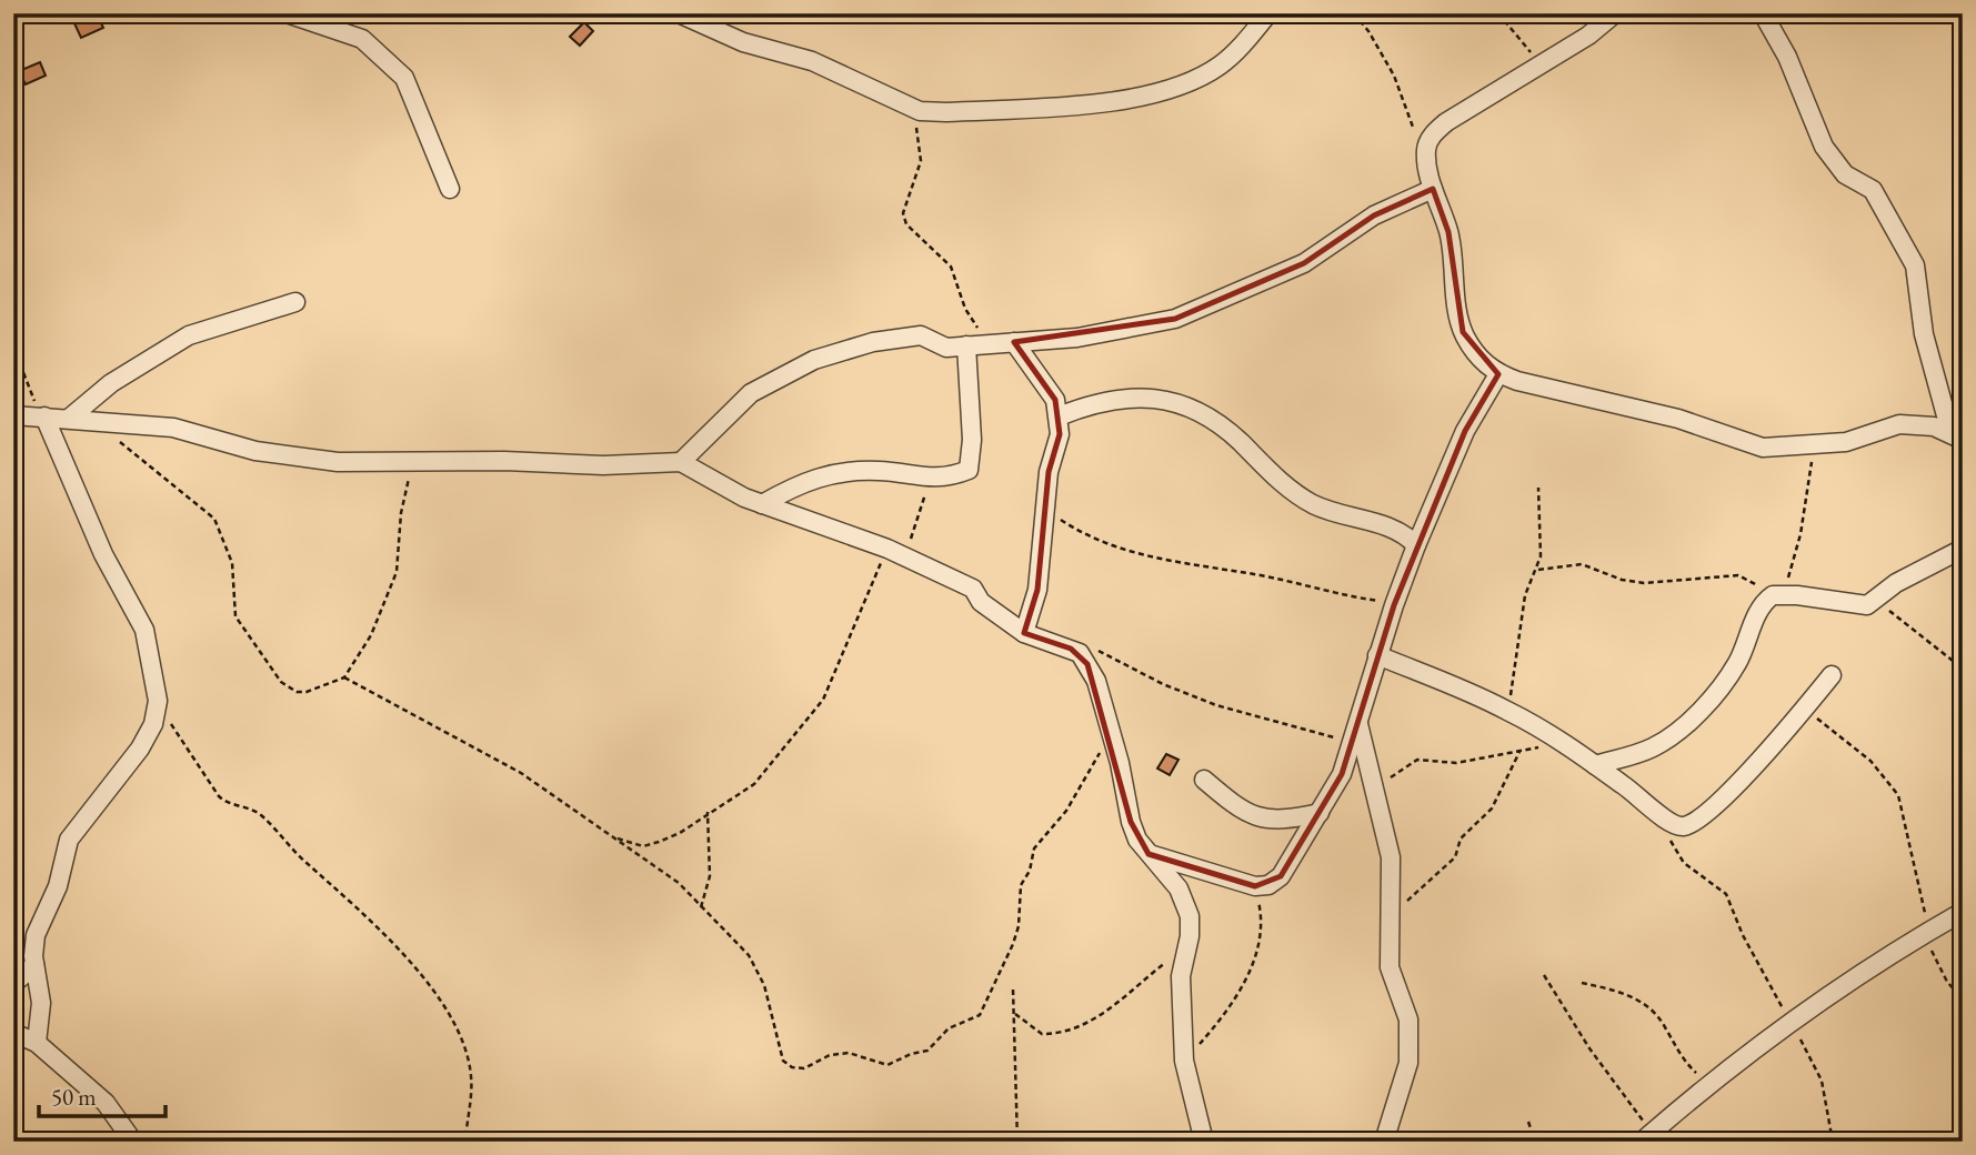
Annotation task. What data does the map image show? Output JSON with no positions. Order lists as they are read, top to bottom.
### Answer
{
  "scale_bar": "50 m"
}
